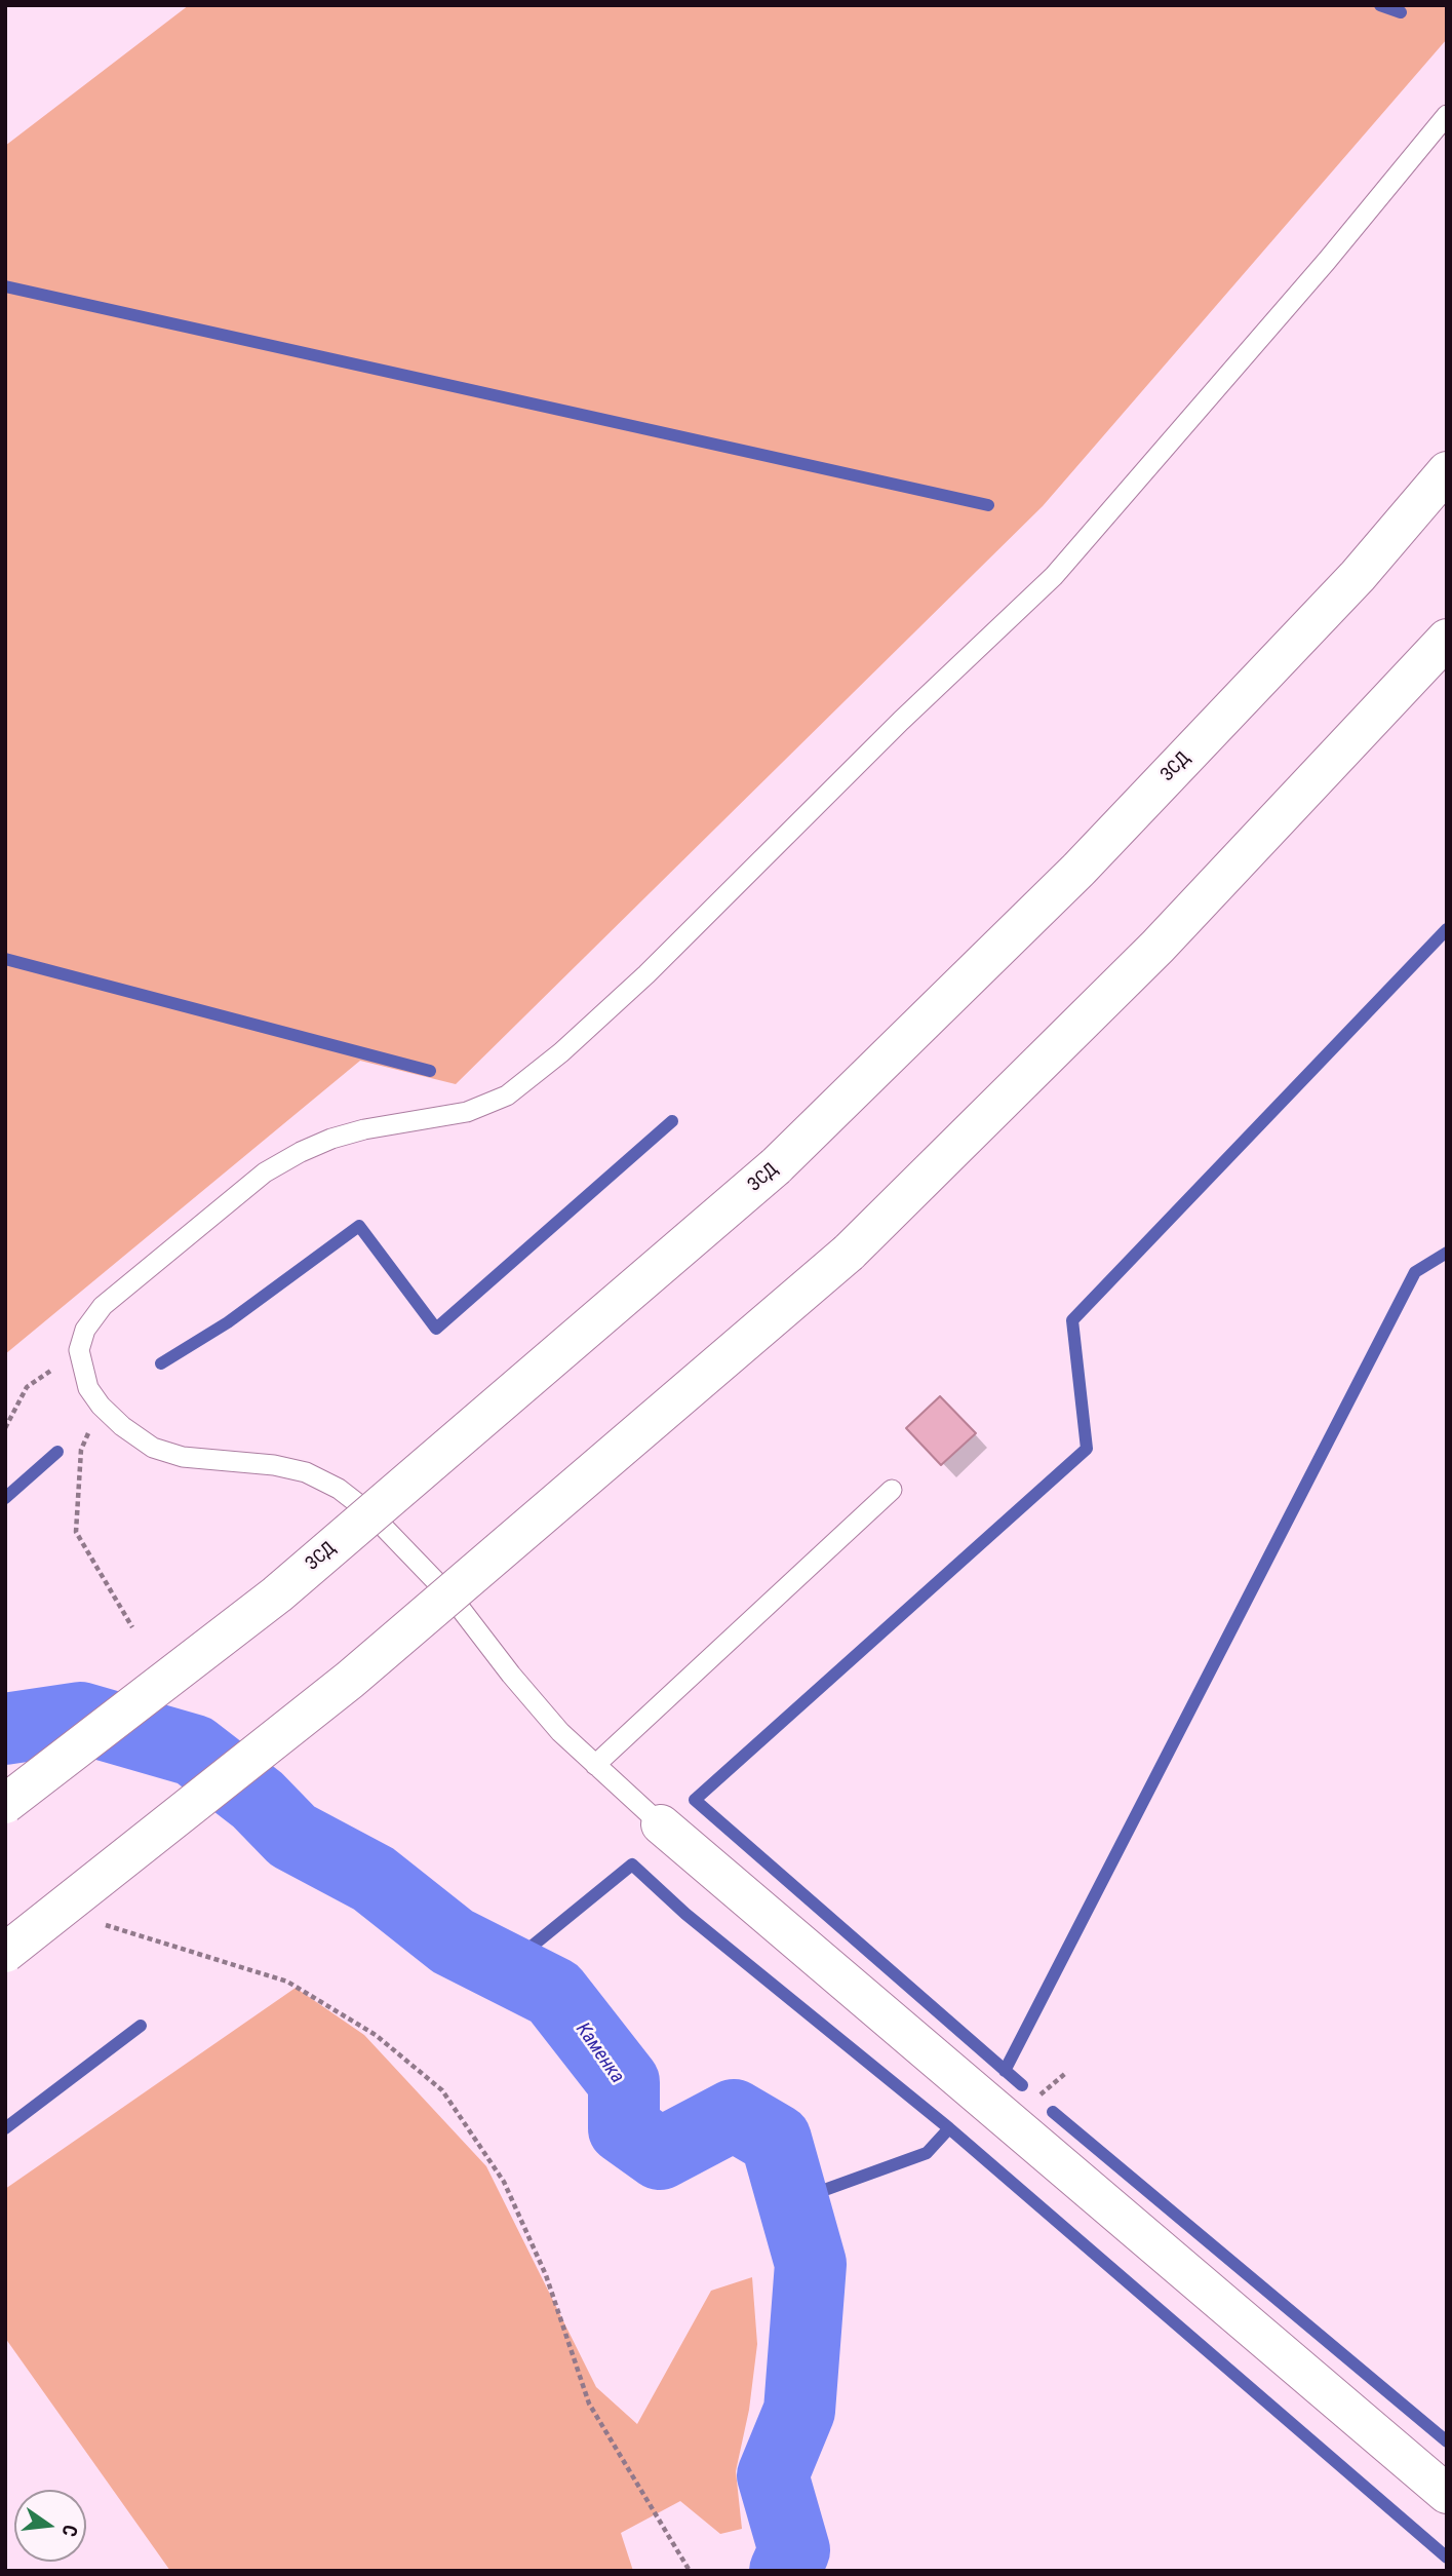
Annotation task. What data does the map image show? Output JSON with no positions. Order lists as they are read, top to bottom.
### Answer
{
  "streets": {
    "main road": ["ЗСД"]
  },
  "water": ["Каменка"],
  "north": "right"
}
